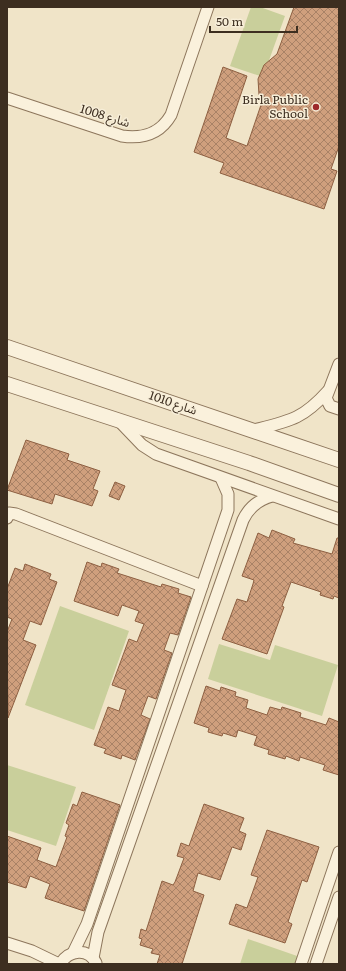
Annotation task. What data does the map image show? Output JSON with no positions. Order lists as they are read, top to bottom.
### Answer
{
  "streets": {
    "street": ["شارع 1008", "شارع 1010"]
  },
  "places": ["Birla Public School"],
  "scale_bar": "50 m"
}
